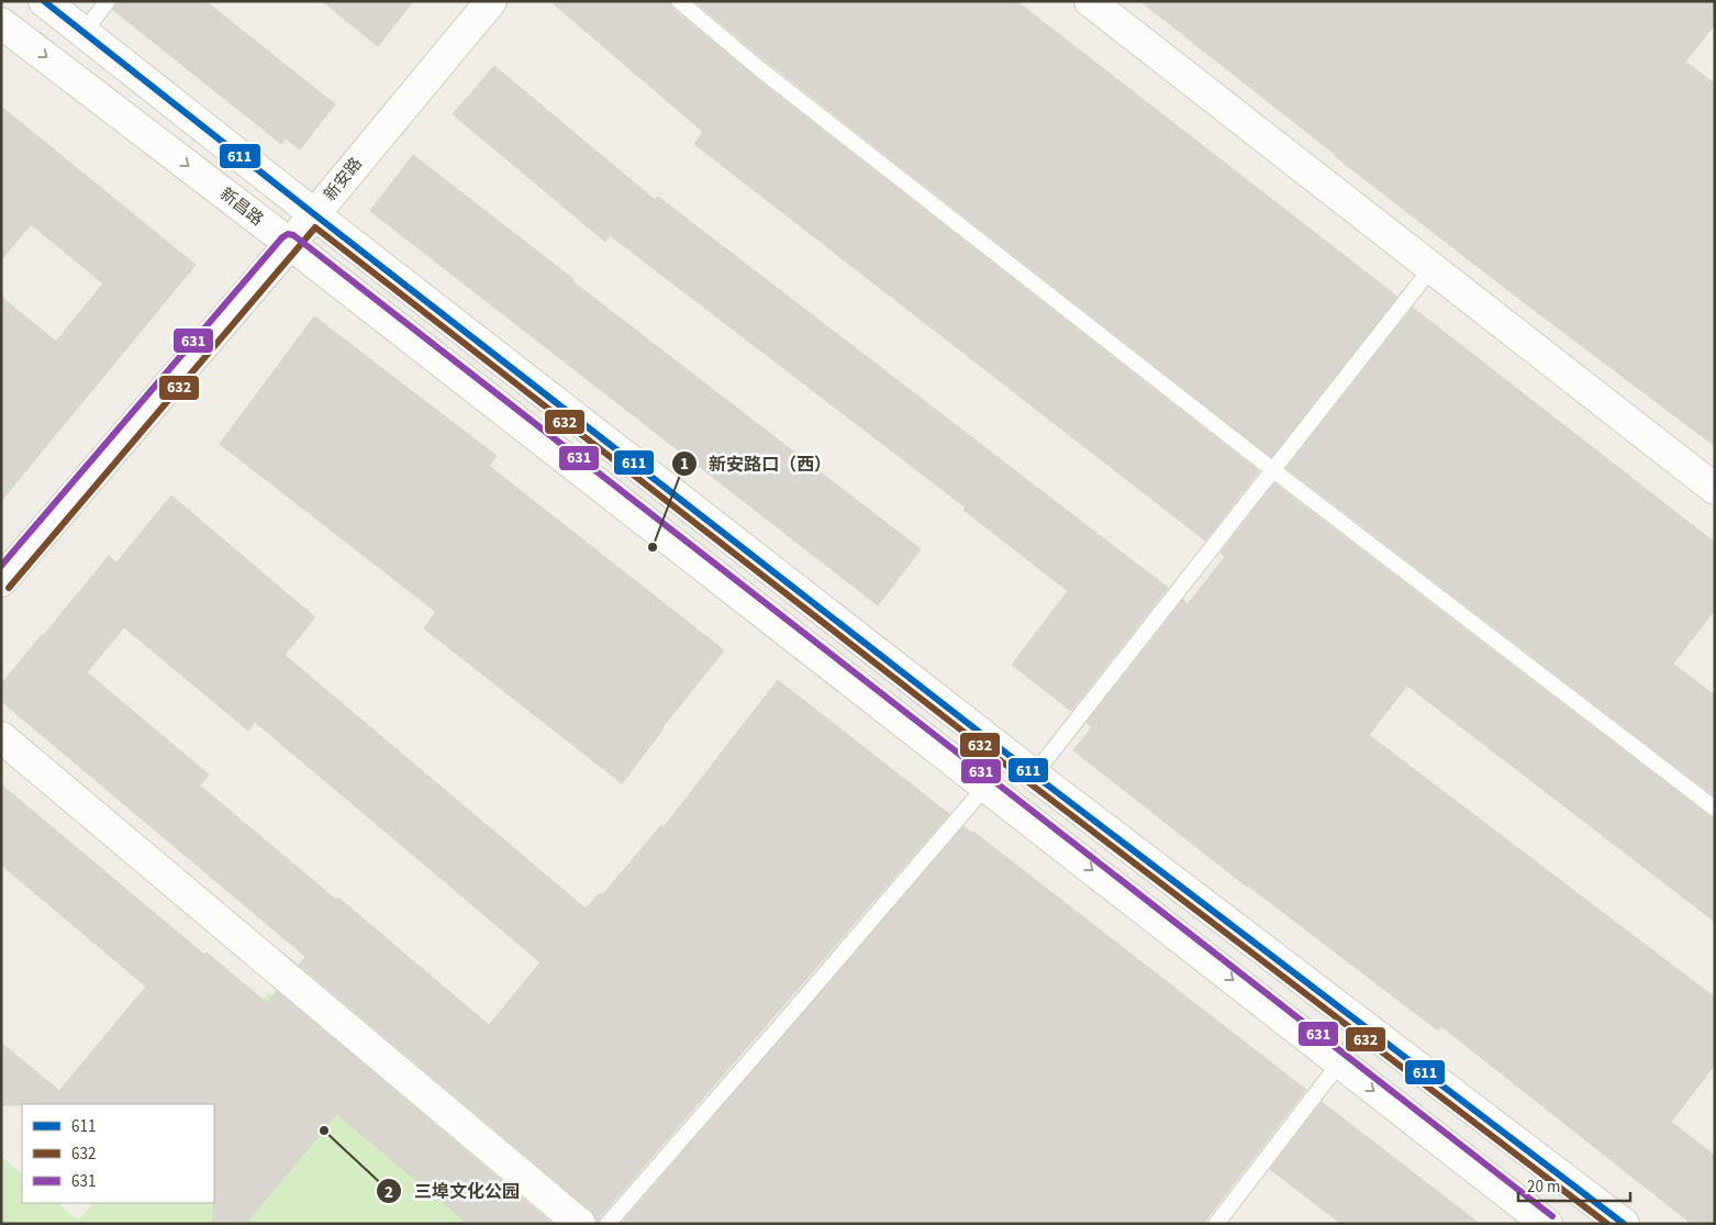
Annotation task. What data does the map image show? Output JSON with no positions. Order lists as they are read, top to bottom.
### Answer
{
  "streets": {
    "street": ["新安路", "新昌路"]
  },
  "crossings": [
    ["新安路", "新昌路"]
  ],
  "places": ["新安路口（西）", "三埠文化公园"],
  "lines": ["transit line 611", "transit line 632", "transit line 631"],
  "legend": ["611", "632", "631"],
  "scale_bar": "20 m"
}
